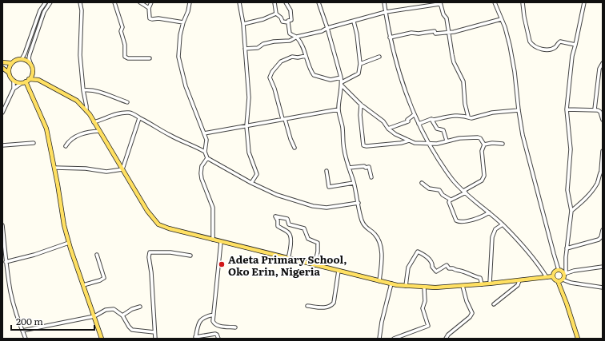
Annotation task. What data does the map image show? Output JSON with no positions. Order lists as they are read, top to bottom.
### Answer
{
  "places": ["Adeta Primary School, Oko Erin, Nigeria"],
  "scale_bar": "200 m"
}
